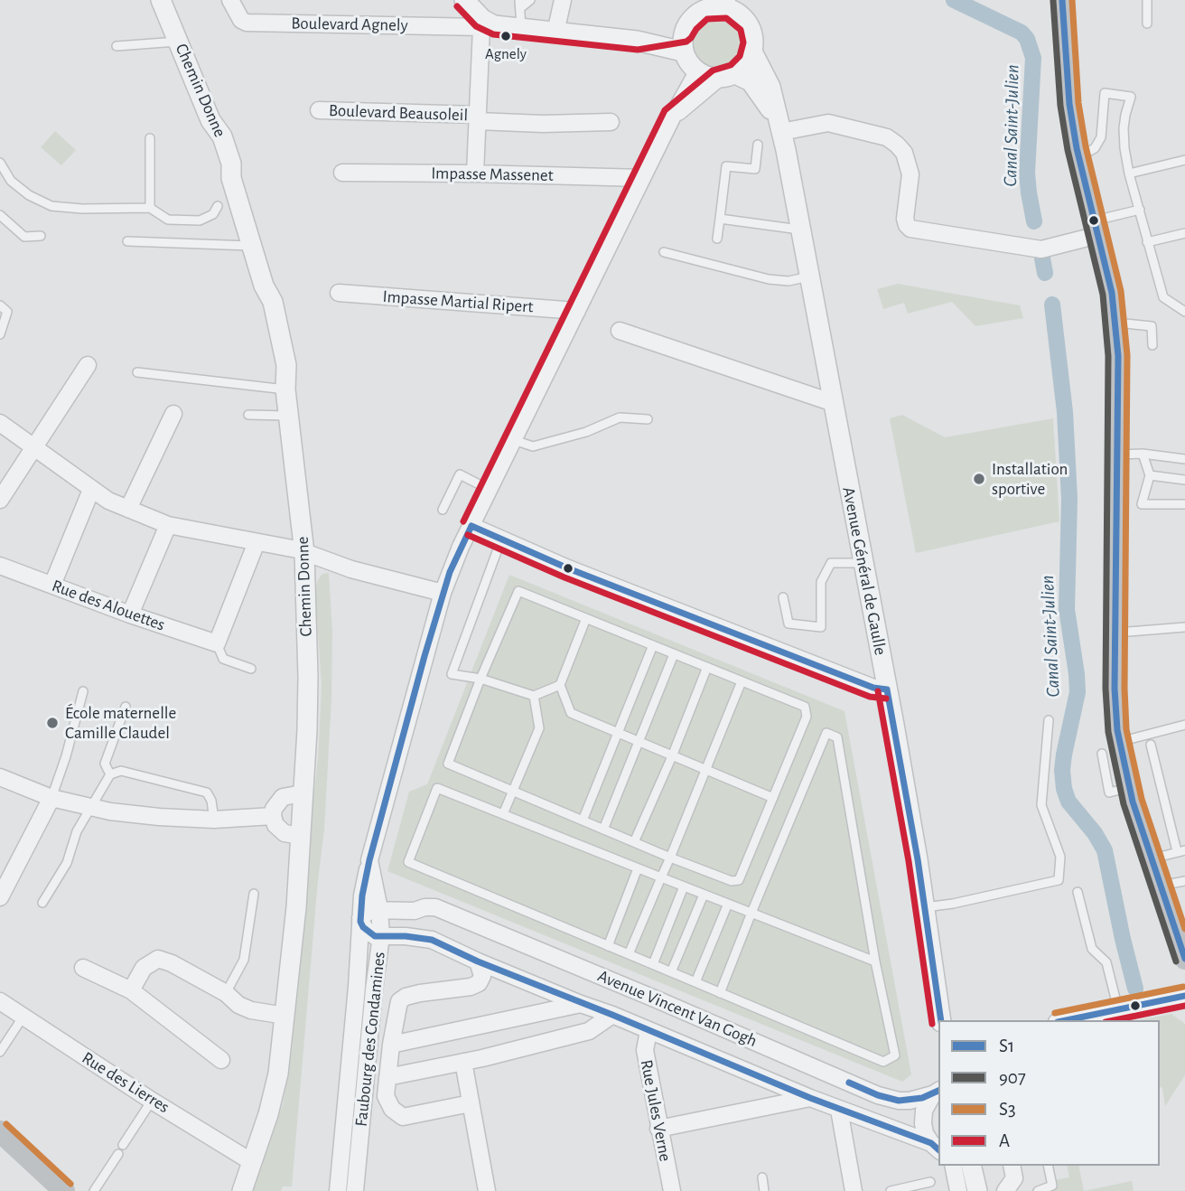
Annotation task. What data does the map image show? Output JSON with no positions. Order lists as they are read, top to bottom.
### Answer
{
  "streets": {
    "street": [
      "Boulevard Agnely",
      "Chemin Donne",
      "Boulevard Beausoleil",
      "Impasse Massenet",
      "Impasse Martial Ripert",
      "Avenue Général de Gaulle",
      "Rue des Alouettes",
      "Avenue Vincent Van Gogh",
      "Faubourg des Condamines",
      "Rue des Lierres",
      "Rue Jules Verne"
    ]
  },
  "crossings": [
    ["Boulevard Agnely", "Avenue Général de Gaulle"],
    ["Boulevard Agnely", "Faubourg des Condamines"],
    ["Chemin Donne", "Rue des Lierres"],
    ["Impasse Massenet", "Faubourg des Condamines"],
    ["Impasse Martial Ripert", "Faubourg des Condamines"],
    ["Avenue Général de Gaulle", "Faubourg des Condamines"],
    ["Avenue Vincent Van Gogh", "Faubourg des Condamines"],
    ["Avenue Vincent Van Gogh", "Rue Jules Verne"]
  ],
  "water": ["Canal Saint-Julien"],
  "places": ["Agnely", "Installation sportive", "École maternelle Camille Claudel"],
  "lines": [
    "transit line S1",
    "transit line S3",
    "transit line 907",
    "transit line A"
  ],
  "legend": [
    "S1",
    "907",
    "S3",
    "A"
  ]
}
